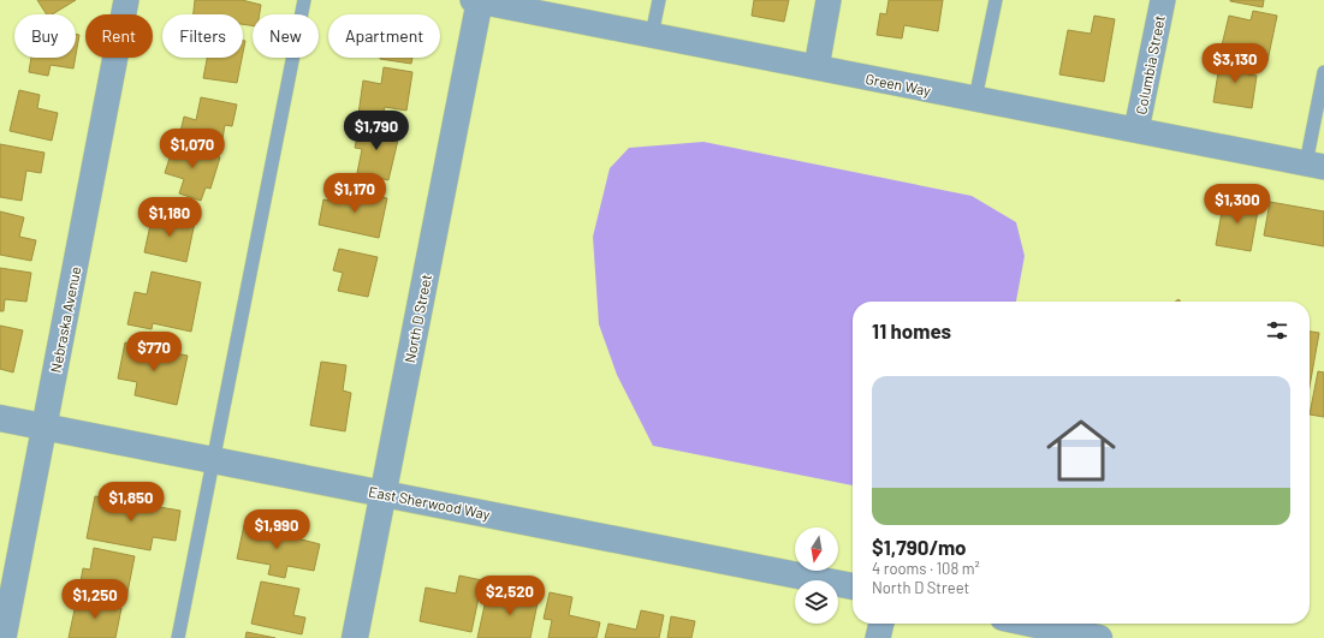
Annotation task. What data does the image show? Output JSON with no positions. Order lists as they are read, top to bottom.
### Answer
{
  "streets": {
    "street": [
      "Columbia Street",
      "Green Way",
      "North D Street",
      "Nebraska Avenue",
      "East Sherwood Way"
    ]
  },
  "crossings": [
    ["Columbia Street", "Green Way"],
    ["Green Way", "North D Street"],
    ["North D Street", "East Sherwood Way"],
    ["Nebraska Avenue", "East Sherwood Way"]
  ],
  "north": "bottom",
  "page": {
    "chip": [
      "Buy",
      "Rent",
      "Filters",
      "New",
      "Apartment"
    ],
    "price": [
      "$3,130",
      "$1,790",
      "$1,070",
      "$1,170",
      "$1,300",
      "$1,180",
      "$770",
      "$1,850",
      "$1,990",
      "$2,520",
      "$1,250"
    ],
    "heading": "11 homes",
    "list": [
      {
        "name": "$1,790/mo",
        "note": "4 rooms · 108 m² · North D Street"
      }
    ]
  }
}
